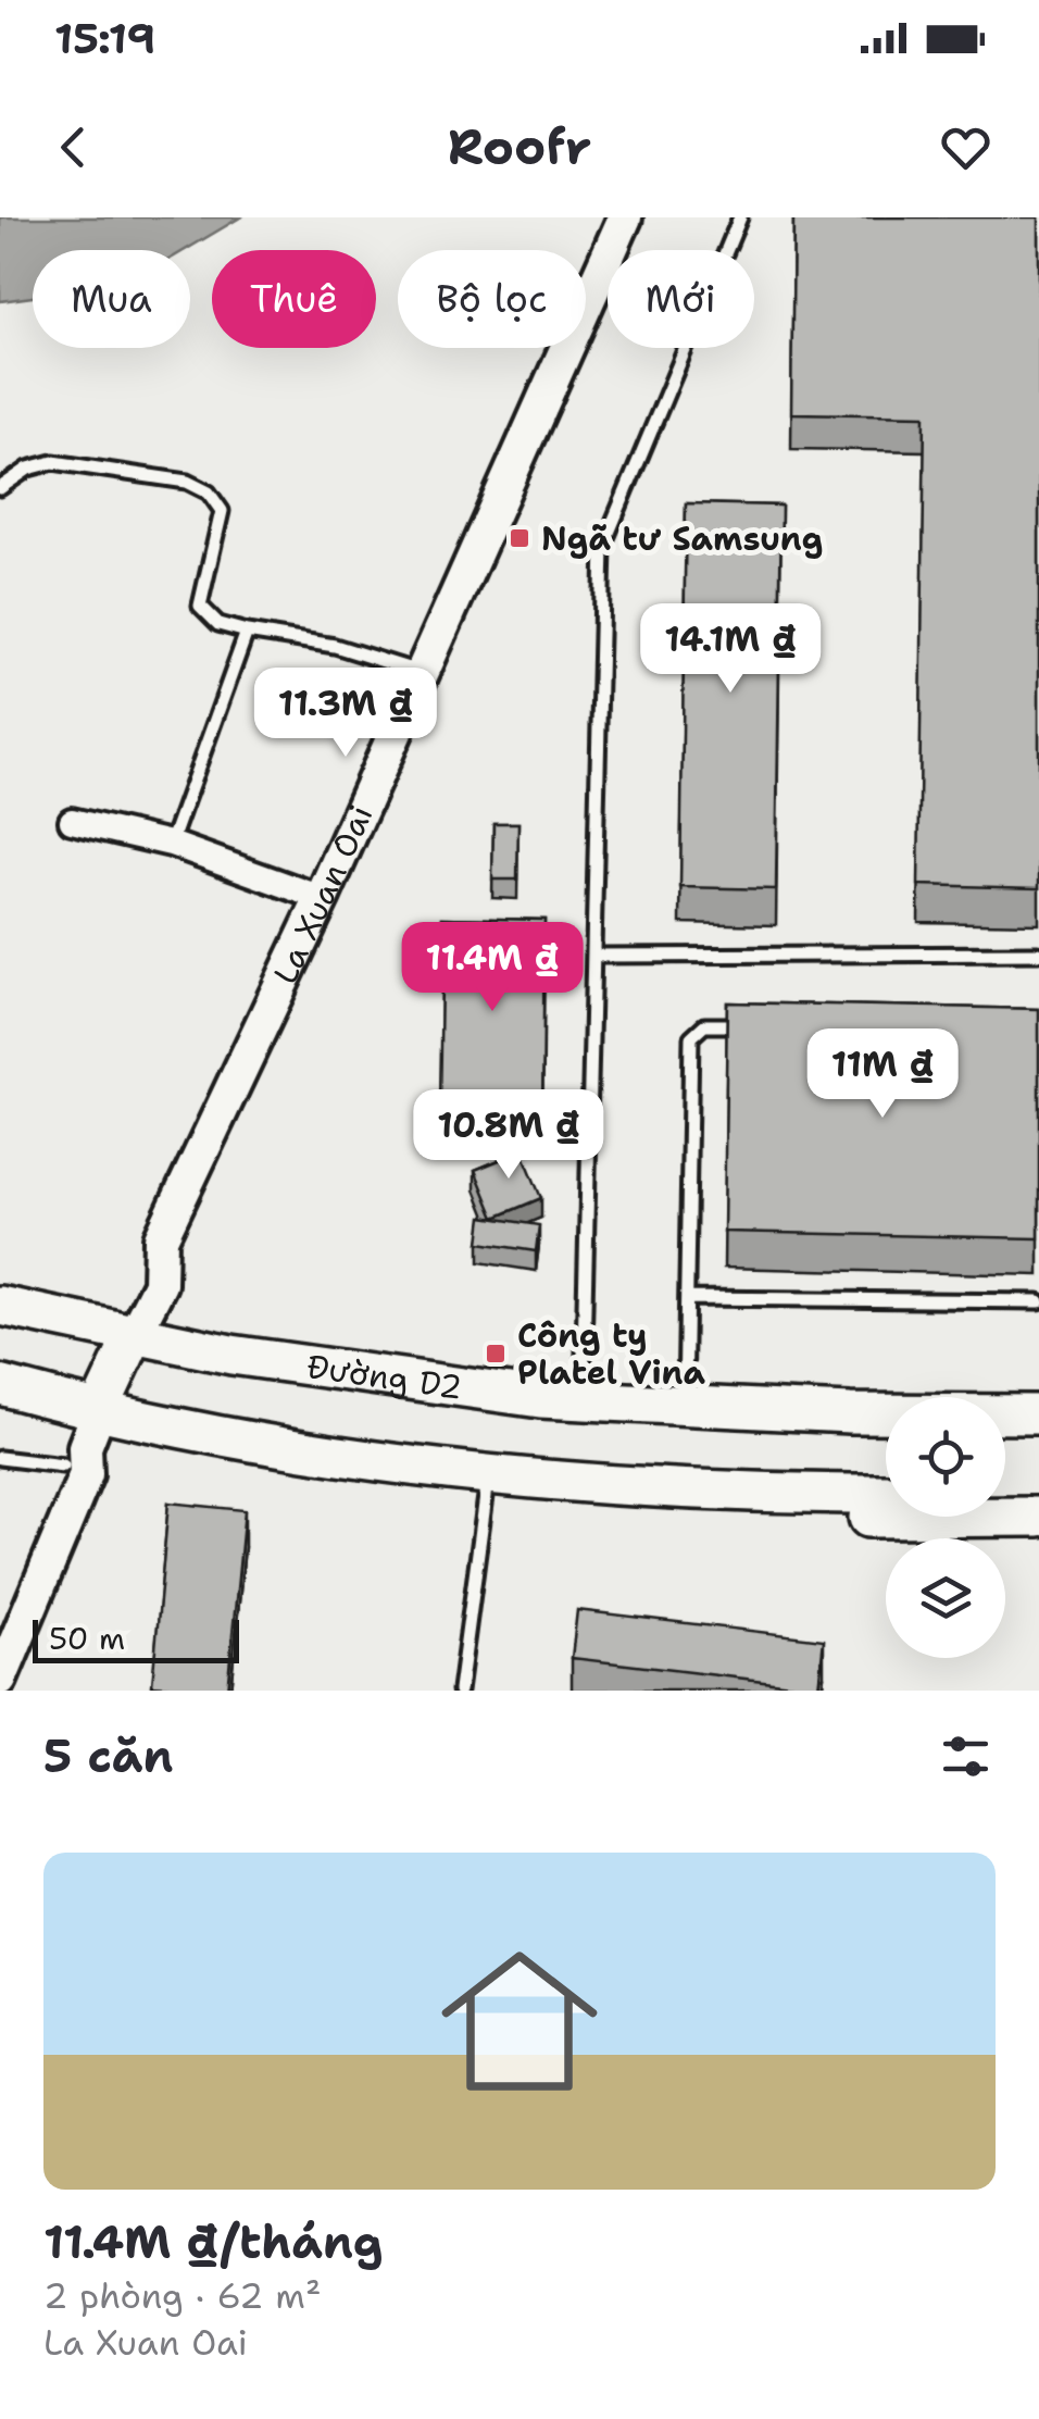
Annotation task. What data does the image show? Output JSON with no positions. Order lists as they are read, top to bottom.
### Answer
{
  "streets": {
    "main road": ["La Xuan Oai", "Đường D2"]
  },
  "crossings": [
    ["La Xuan Oai", "Đường D2"]
  ],
  "places": {
    "transit": ["Ngã tư Samsung", "Công ty Platel Vina"]
  },
  "scale_bar": "50 m",
  "page": {
    "status": "15:19",
    "header": "Roofr",
    "chip": [
      "Mua",
      "Thuê",
      "Bộ lọc",
      "Mới"
    ],
    "price": [
      "14.1M ₫",
      "11.3M ₫",
      "11.4M ₫",
      "11M ₫",
      "10.8M ₫"
    ],
    "scale": "50 m",
    "heading": "5 căn",
    "list": [
      {
        "name": "11.4M ₫/tháng",
        "note": "2 phòng · 62 m² · La Xuan Oai"
      }
    ]
  }
}
